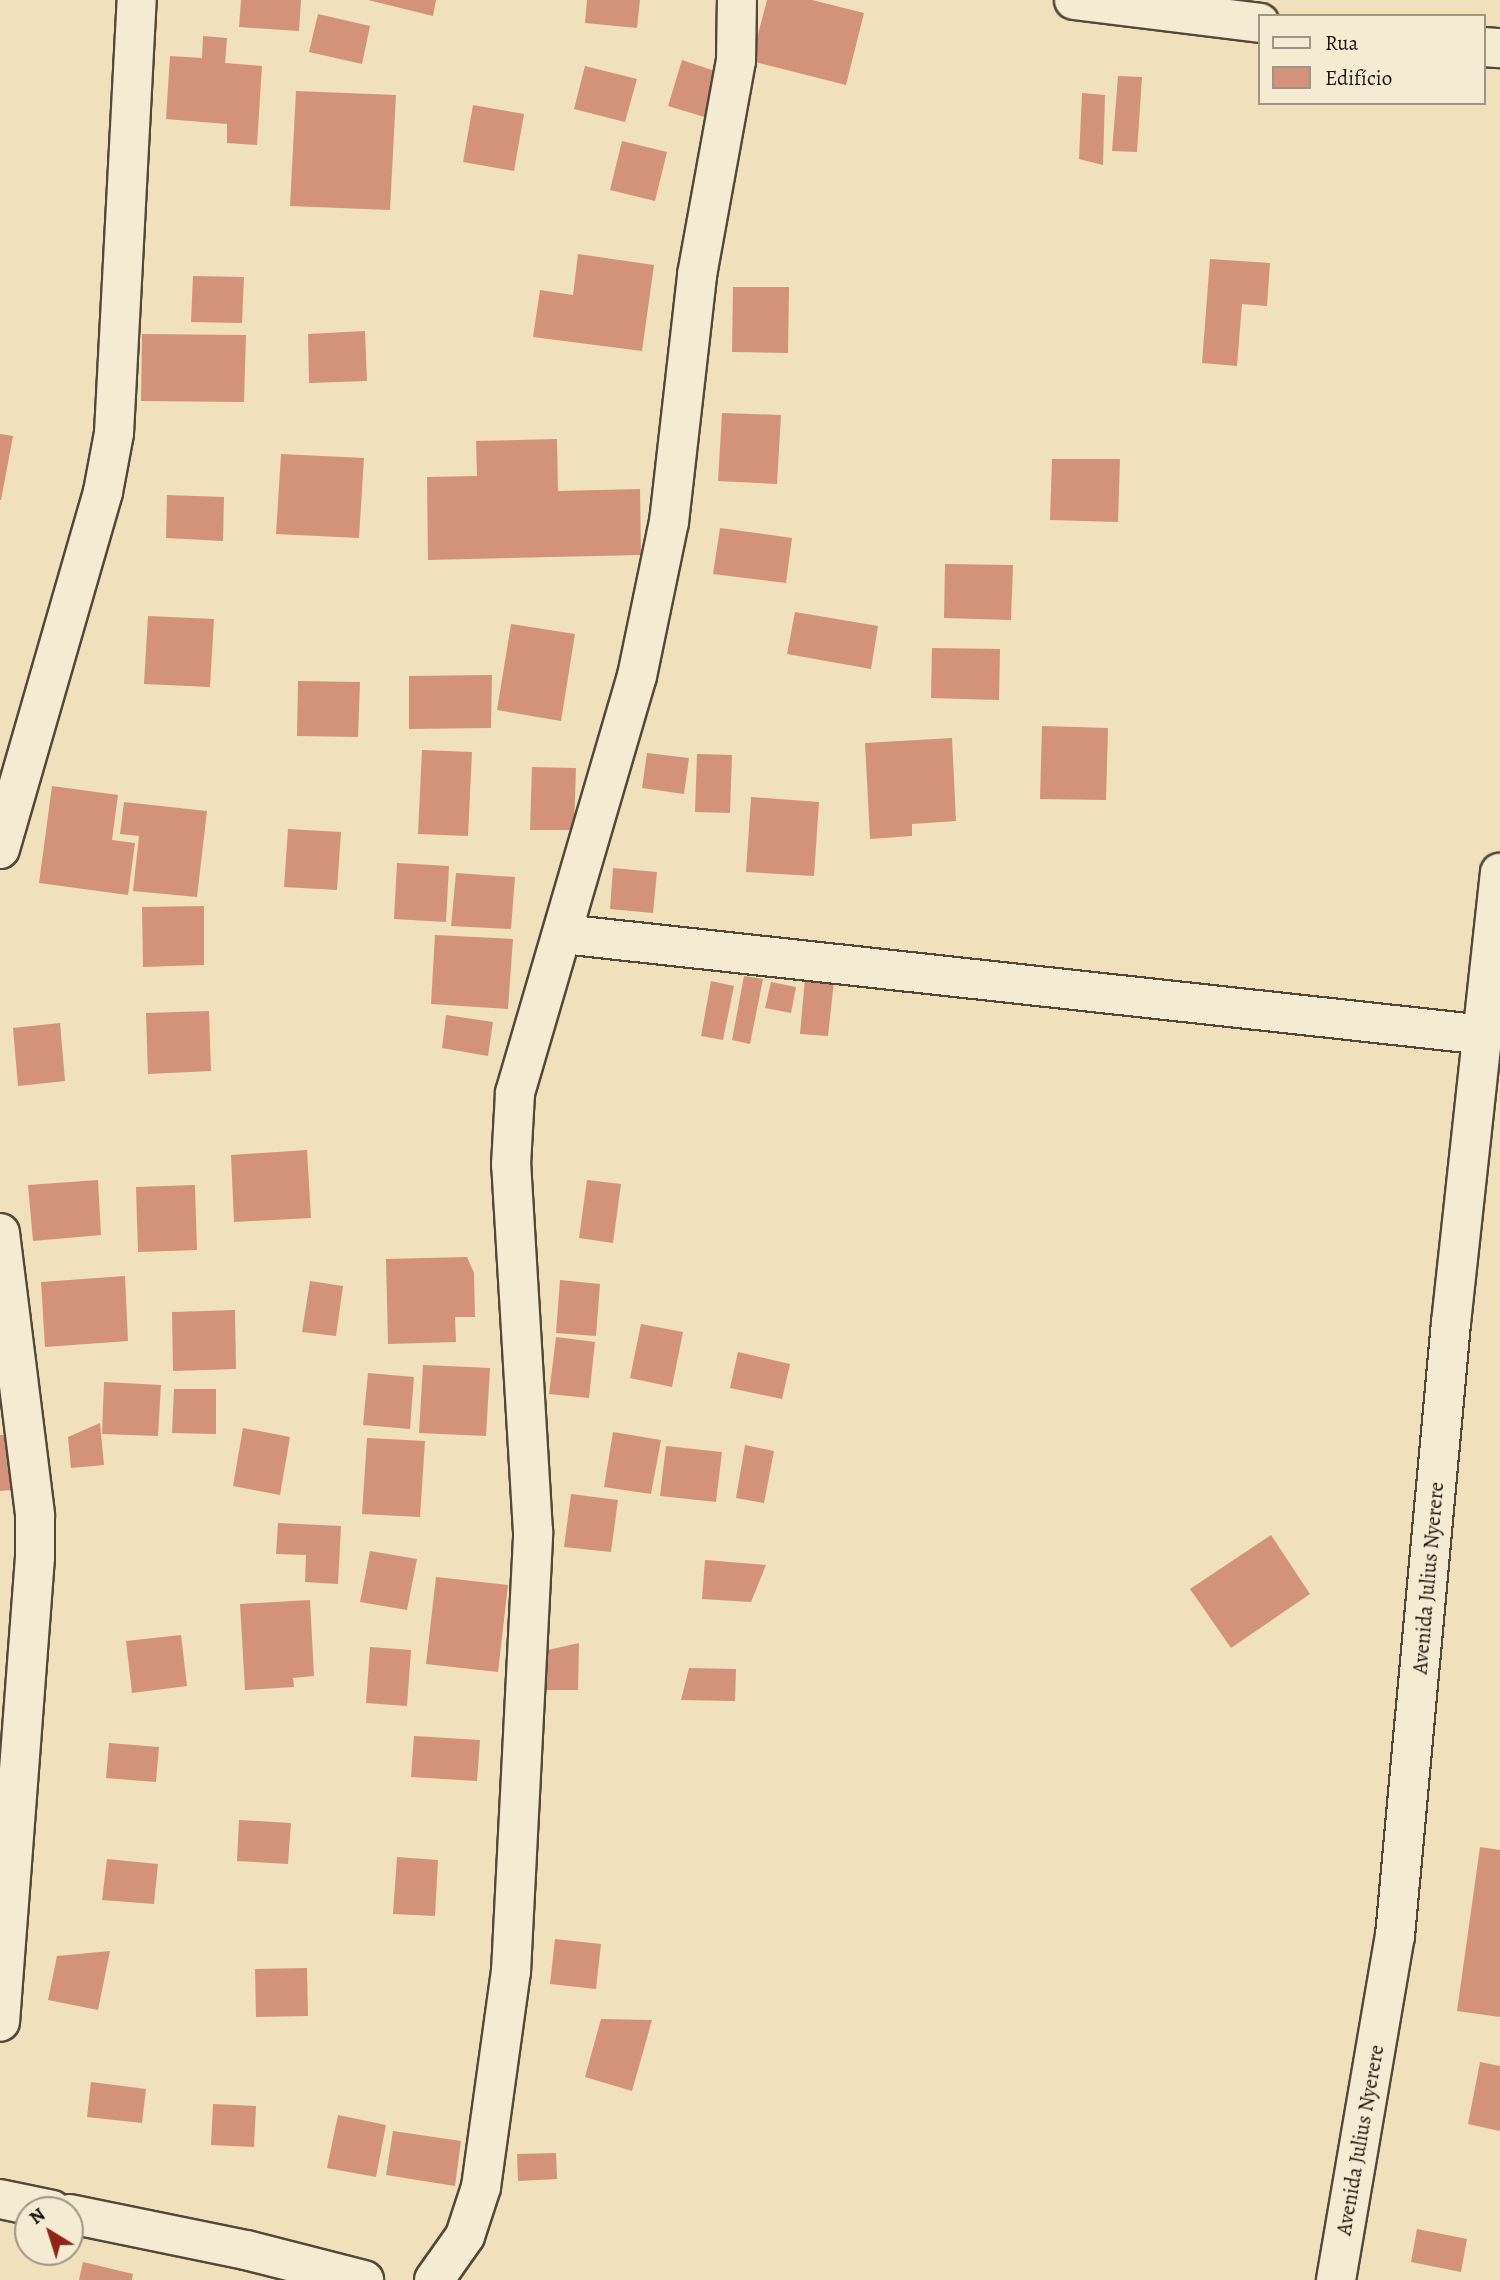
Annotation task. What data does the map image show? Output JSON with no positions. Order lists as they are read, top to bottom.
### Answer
{
  "streets": {
    "street": ["Avenida Julius Nyerere"]
  },
  "legend": ["Rua", "Edifício"],
  "north": "top left"
}
